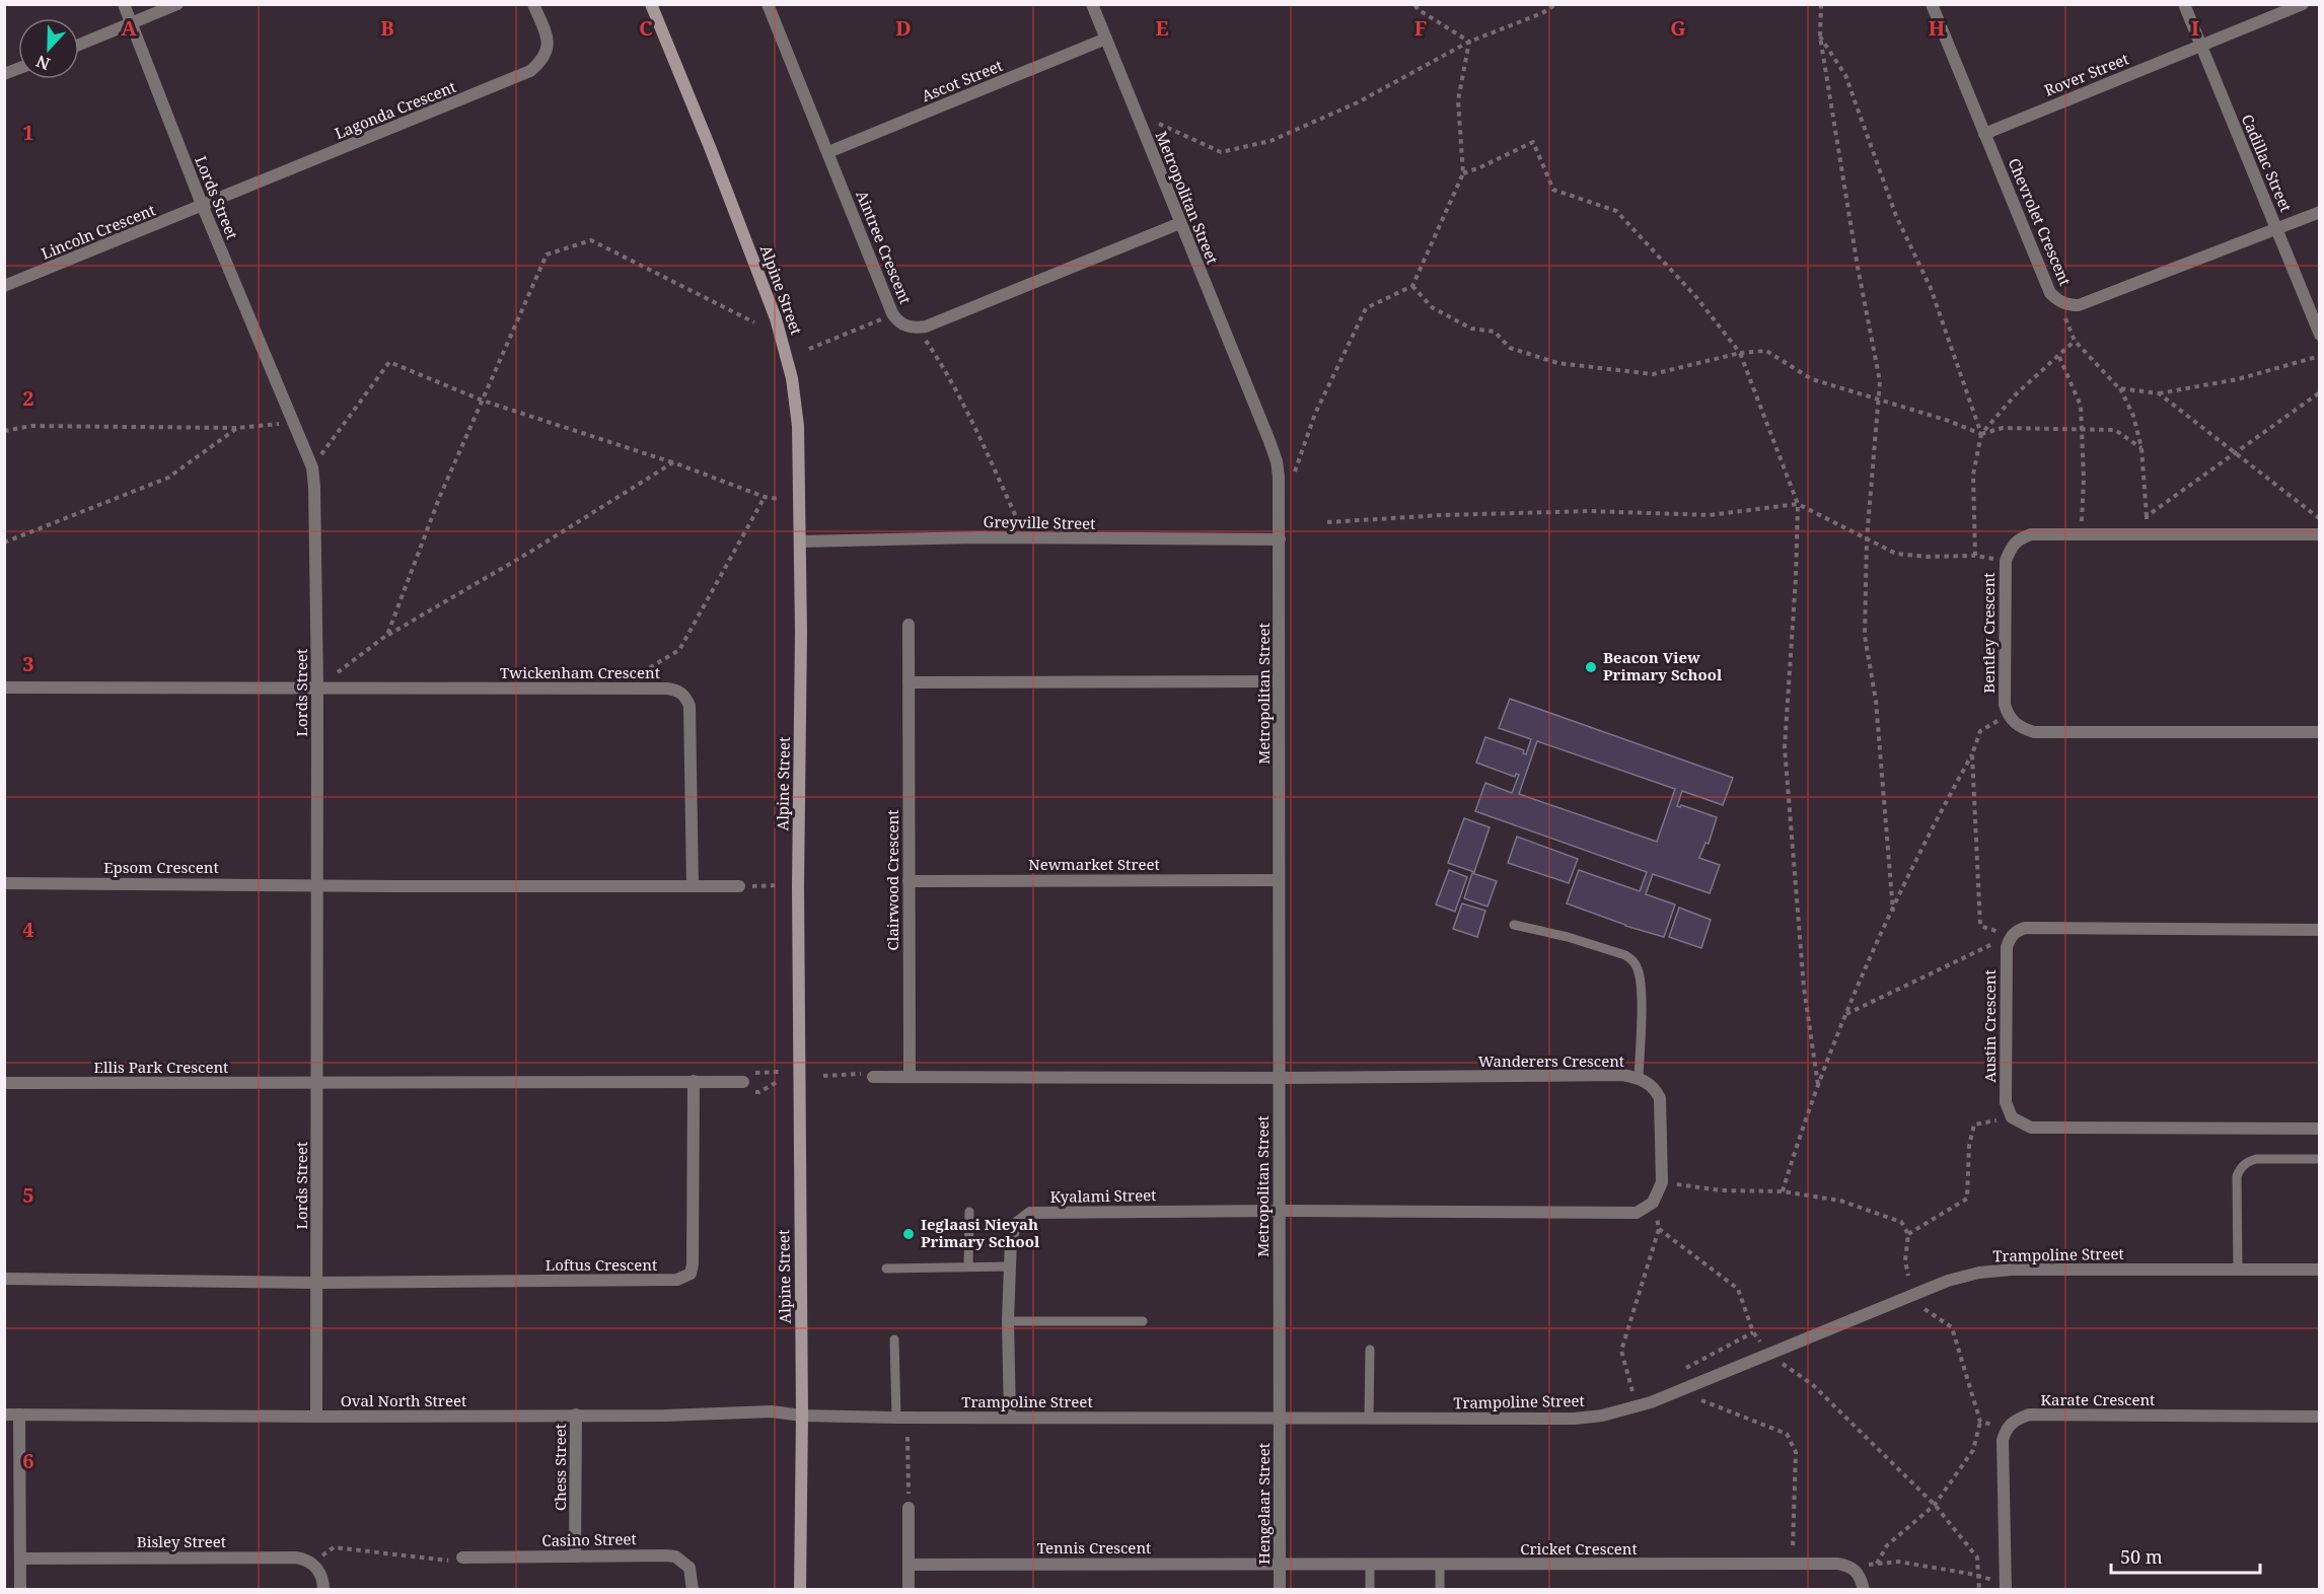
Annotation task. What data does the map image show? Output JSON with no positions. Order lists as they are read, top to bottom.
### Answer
{
  "streets": {
    "street": [
      "Rover Street",
      "Ascot Street",
      "Lagonda Crescent",
      "Cadillac Street",
      "Lords Street",
      "Metropolitan Street",
      "Chevrolet Crescent",
      "Lincoln Crescent",
      "Aintree Crescent",
      "Alpine Street",
      "Greyville Street",
      "Bentley Crescent",
      "Twickenham Crescent",
      "Newmarket Street",
      "Epsom Crescent",
      "Clairwood Crescent",
      "Austin Crescent",
      "Wanderers Crescent",
      "Ellis Park Crescent",
      "Kyalami Street",
      "Trampoline Street",
      "Loftus Crescent",
      "Karate Crescent",
      "Oval North Street",
      "Chess Street",
      "Hengelaar Street",
      "Casino Street",
      "Bisley Street",
      "Tennis Crescent",
      "Cricket Crescent"
    ]
  },
  "crossings": [
    ["Rover Street", "Cadillac Street"],
    ["Rover Street", "Chevrolet Crescent"],
    ["Ascot Street", "Metropolitan Street"],
    ["Ascot Street", "Aintree Crescent"],
    ["Lagonda Crescent", "Lords Street"],
    ["Lagonda Crescent", "Lincoln Crescent"],
    ["Cadillac Street", "Chevrolet Crescent"],
    ["Lords Street", "Lincoln Crescent"],
    ["Lords Street", "Twickenham Crescent"],
    ["Lords Street", "Epsom Crescent"],
    ["Lords Street", "Ellis Park Crescent"],
    ["Lords Street", "Loftus Crescent"],
    ["Lords Street", "Oval North Street"],
    ["Metropolitan Street", "Aintree Crescent"],
    ["Metropolitan Street", "Greyville Street"],
    ["Metropolitan Street", "Newmarket Street"],
    ["Metropolitan Street", "Wanderers Crescent"],
    ["Metropolitan Street", "Kyalami Street"],
    ["Metropolitan Street", "Trampoline Street"],
    ["Metropolitan Street", "Hengelaar Street"],
    ["Alpine Street", "Greyville Street"],
    ["Alpine Street", "Trampoline Street"],
    ["Alpine Street", "Oval North Street"],
    ["Newmarket Street", "Clairwood Crescent"],
    ["Kyalami Street", "Trampoline Street"],
    ["Trampoline Street", "Oval North Street"],
    ["Trampoline Street", "Hengelaar Street"],
    ["Oval North Street", "Chess Street"],
    ["Chess Street", "Casino Street"],
    ["Hengelaar Street", "Tennis Crescent"],
    ["Hengelaar Street", "Cricket Crescent"],
    ["Tennis Crescent", "Cricket Crescent"]
  ],
  "places": ["Beacon View Primary School", "Ieglaasi Nieyah Primary School"],
  "scale_bar": "50 m",
  "north": "bottom",
  "grid": {
    "columns": [
      "A",
      "B",
      "C",
      "D",
      "E",
      "F",
      "G",
      "H",
      "I"
    ],
    "rows": [
      "1",
      "2",
      "3",
      "4",
      "5",
      "6"
    ]
  }
}
